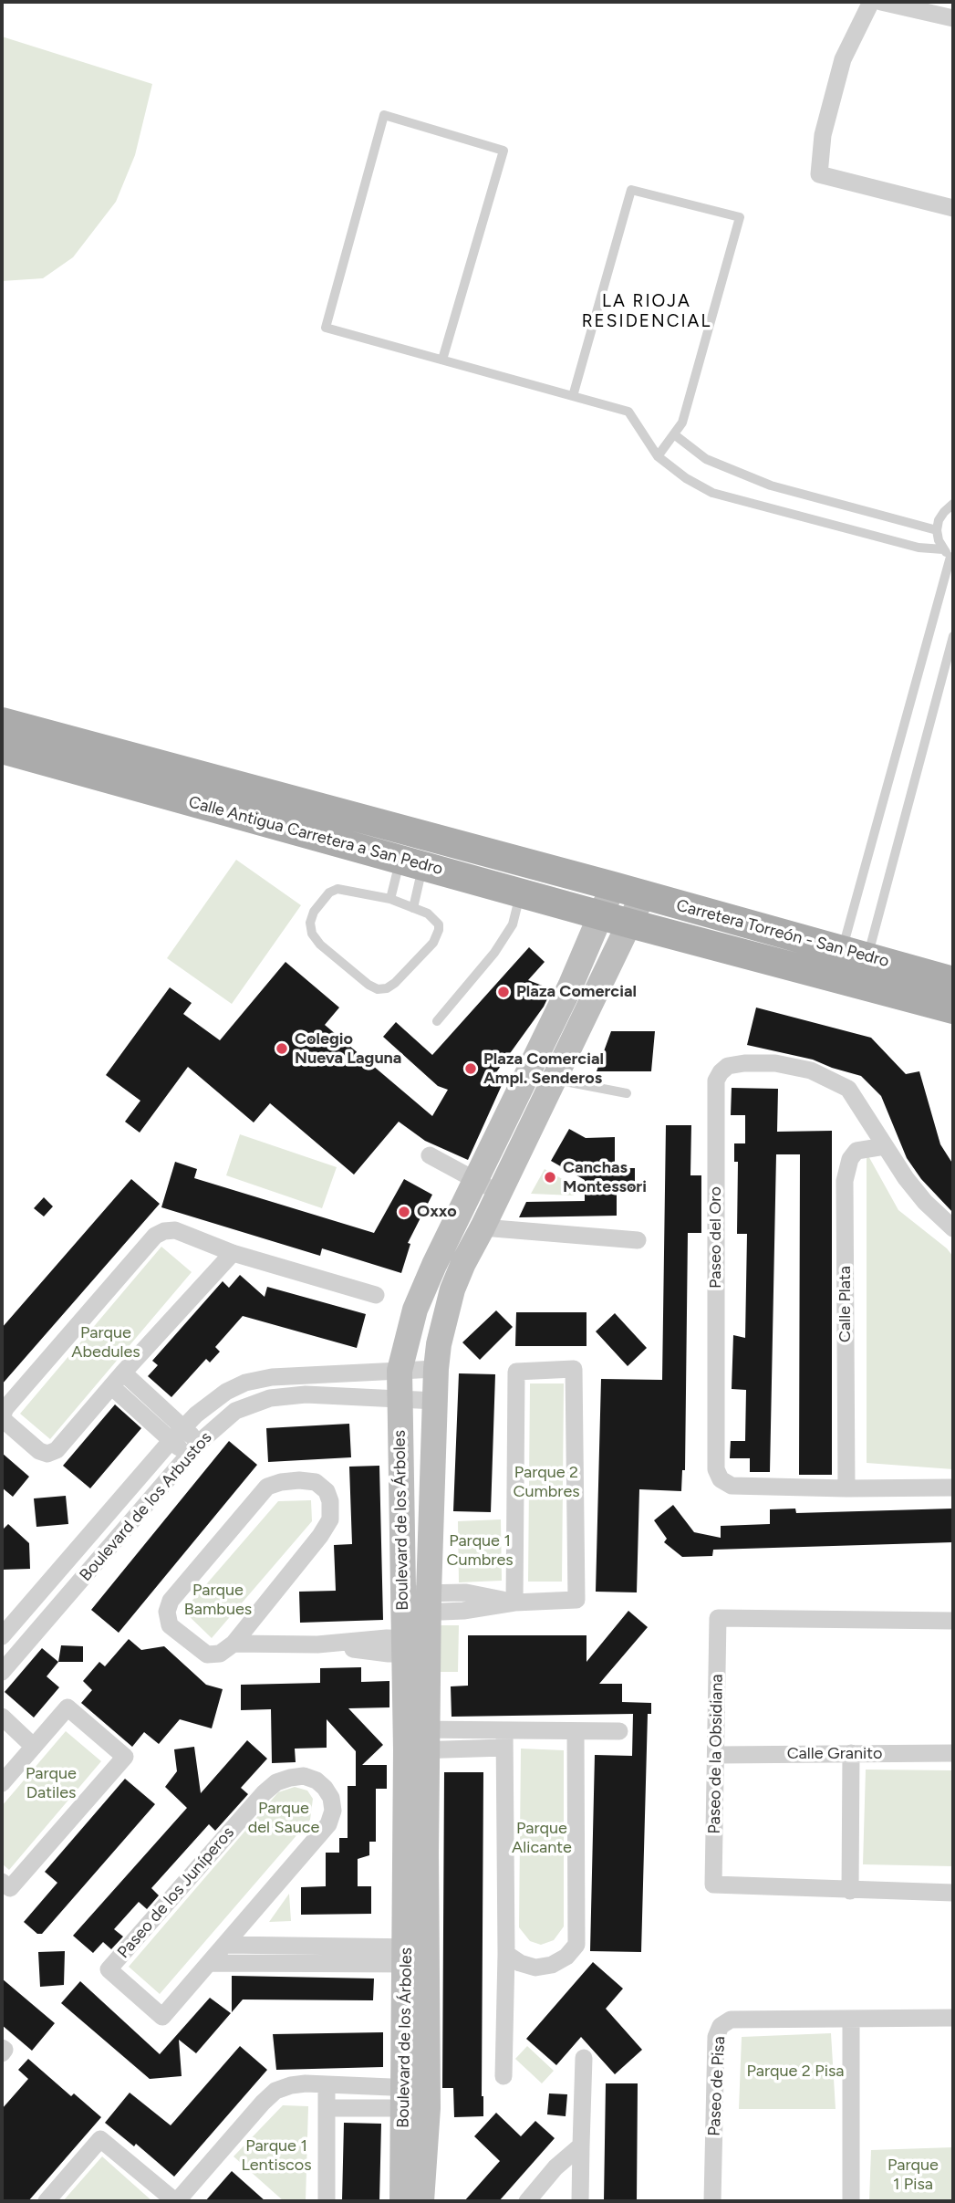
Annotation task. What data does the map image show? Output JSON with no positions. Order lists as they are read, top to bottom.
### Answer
{
  "streets": {
    "main road": ["Calle Antigua Carretera a San Pedro", "Carretera Torreón - San Pedro", "Boulevard de los Árboles"],
    "street": [
      "Paseo del Oro",
      "Calle Plata",
      "Boulevard de los Arbustos",
      "Paseo de la Obsidiana",
      "Calle Granito",
      "Paseo de los Juníperos",
      "Paseo de Pisa"
    ]
  },
  "crossings": [
    ["Calle Antigua Carretera a San Pedro", "Carretera Torreón - San Pedro"],
    ["Calle Antigua Carretera a San Pedro", "Boulevard de los Árboles"],
    ["Carretera Torreón - San Pedro", "Boulevard de los Árboles"],
    ["Paseo del Oro", "Calle Plata"],
    ["Boulevard de los Arbustos", "Boulevard de los Árboles"],
    ["Paseo de la Obsidiana", "Calle Granito"]
  ],
  "districts": ["LA RIOJA RESIDENCIAL"],
  "parks": [
    "Parque Abedules",
    "Parque 2 Cumbres",
    "Parque 1 Cumbres",
    "Parque Bambues",
    "Parque Datiles",
    "Parque del Sauce",
    "Parque Alicante",
    "Parque 2 Pisa",
    "Parque 1 Lentiscos",
    "Parque 1 Pisa"
  ],
  "places": [
    "Plaza Comercial",
    "Colegio Nueva Laguna",
    "Plaza Comercial Ampl. Senderos",
    "Canchas Montessori",
    "Oxxo"
  ]
}
